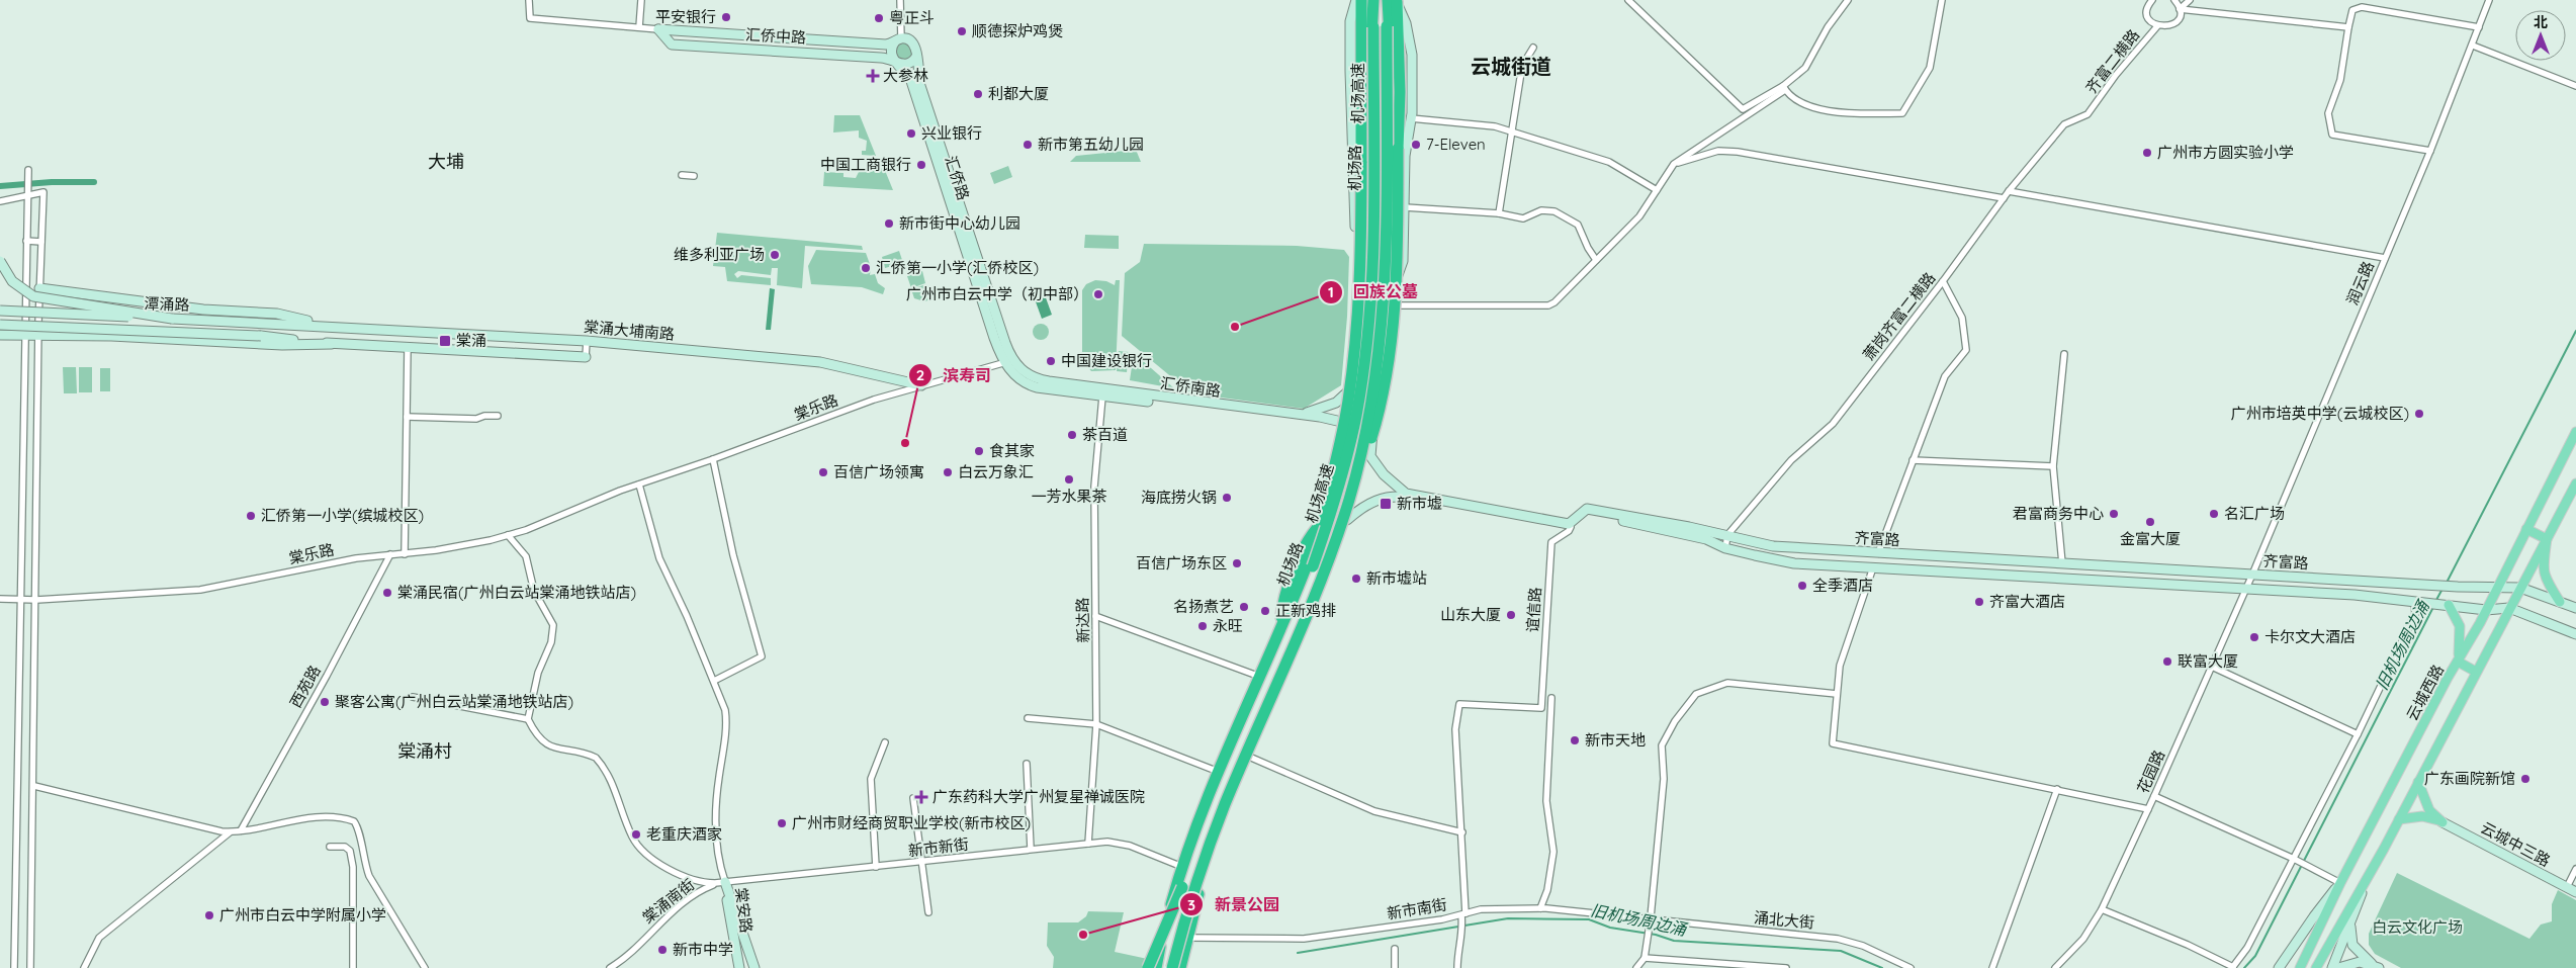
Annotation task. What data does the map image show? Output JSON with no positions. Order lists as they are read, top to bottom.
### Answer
{
  "streets": {
    "highway": ["机场高速", "机场路"],
    "main road": [
      "汇侨中路",
      "汇侨路",
      "潭涌路",
      "棠涌大埔南路",
      "汇侨南路",
      "齐富路",
      "云城西路",
      "云城中三路",
      "棠安路"
    ],
    "street": [
      "齐富二横路",
      "润云路",
      "萧岗齐富二横路",
      "棠乐路",
      "谊信路",
      "新达路",
      "西苑路",
      "花园路",
      "新市新街",
      "棠涌南街",
      "新市南街",
      "涌北大街"
    ]
  },
  "crossings": [
    ["汇侨中路", "汇侨路"],
    ["齐富二横路", "萧岗齐富二横路"],
    ["机场高速", "机场路"],
    ["机场路", "汇侨南路"],
    ["汇侨路", "汇侨南路"],
    ["汇侨路", "棠乐路"],
    ["润云路", "齐富路"],
    ["润云路", "花园路"],
    ["潭涌路", "棠涌大埔南路"],
    ["萧岗齐富二横路", "齐富路"],
    ["棠涌大埔南路", "棠乐路"],
    ["汇侨南路", "棠乐路"],
    ["汇侨南路", "新达路"],
    ["棠乐路", "西苑路"],
    ["齐富路", "谊信路"],
    ["齐富路", "云城西路"],
    ["齐富路", "花园路"],
    ["新达路", "新市新街"],
    ["新市新街", "棠涌南街"],
    ["新市新街", "棠安路"],
    ["棠涌南街", "棠安路"],
    ["新市南街", "涌北大街"]
  ],
  "districts": ["云城街道", "大埔", "棠涌村"],
  "water": ["旧机场周边涌"],
  "parks": ["白云文化广场"],
  "places": {
    "other": [
      "平安银行",
      "粤正斗",
      "顺德探炉鸡煲",
      "利都大厦",
      "兴业银行",
      "新市第五幼儿园",
      "7-Eleven",
      "广州市方圆实验小学",
      "中国工商银行",
      "新市街中心幼儿园",
      "维多利亚广场",
      "汇侨第一小学(汇侨校区)",
      "广州市白云中学（初中部）",
      "回族公墓",
      "中国建设银行",
      "广州市培英中学(云城校区)",
      "茶百道",
      "滨寿司",
      "食其家",
      "百信广场领寓",
      "白云万象汇",
      "一芳水果茶",
      "海底捞火锅",
      "君富商务中心",
      "名汇广场",
      "汇侨第一小学(缤城校区)",
      "金富大厦",
      "百信广场东区",
      "新市墟站",
      "全季酒店",
      "棠涌民宿(广州白云站棠涌地铁站店)",
      "齐富大酒店",
      "名扬煮艺",
      "正新鸡排",
      "山东大厦",
      "永旺",
      "卡尔文大酒店",
      "联富大厦",
      "聚客公寓(广州白云站棠涌地铁站店)",
      "新市天地",
      "广东画院新馆",
      "广州市财经商贸职业学校(新市校区)",
      "老重庆酒家",
      "广州市白云中学附属小学",
      "新景公园",
      "新市中学"
    ],
    "health": ["大参林", "广东药科大学广州复星禅诚医院"],
    "transit": ["棠涌", "新市墟"]
  },
  "north": "top"
}
